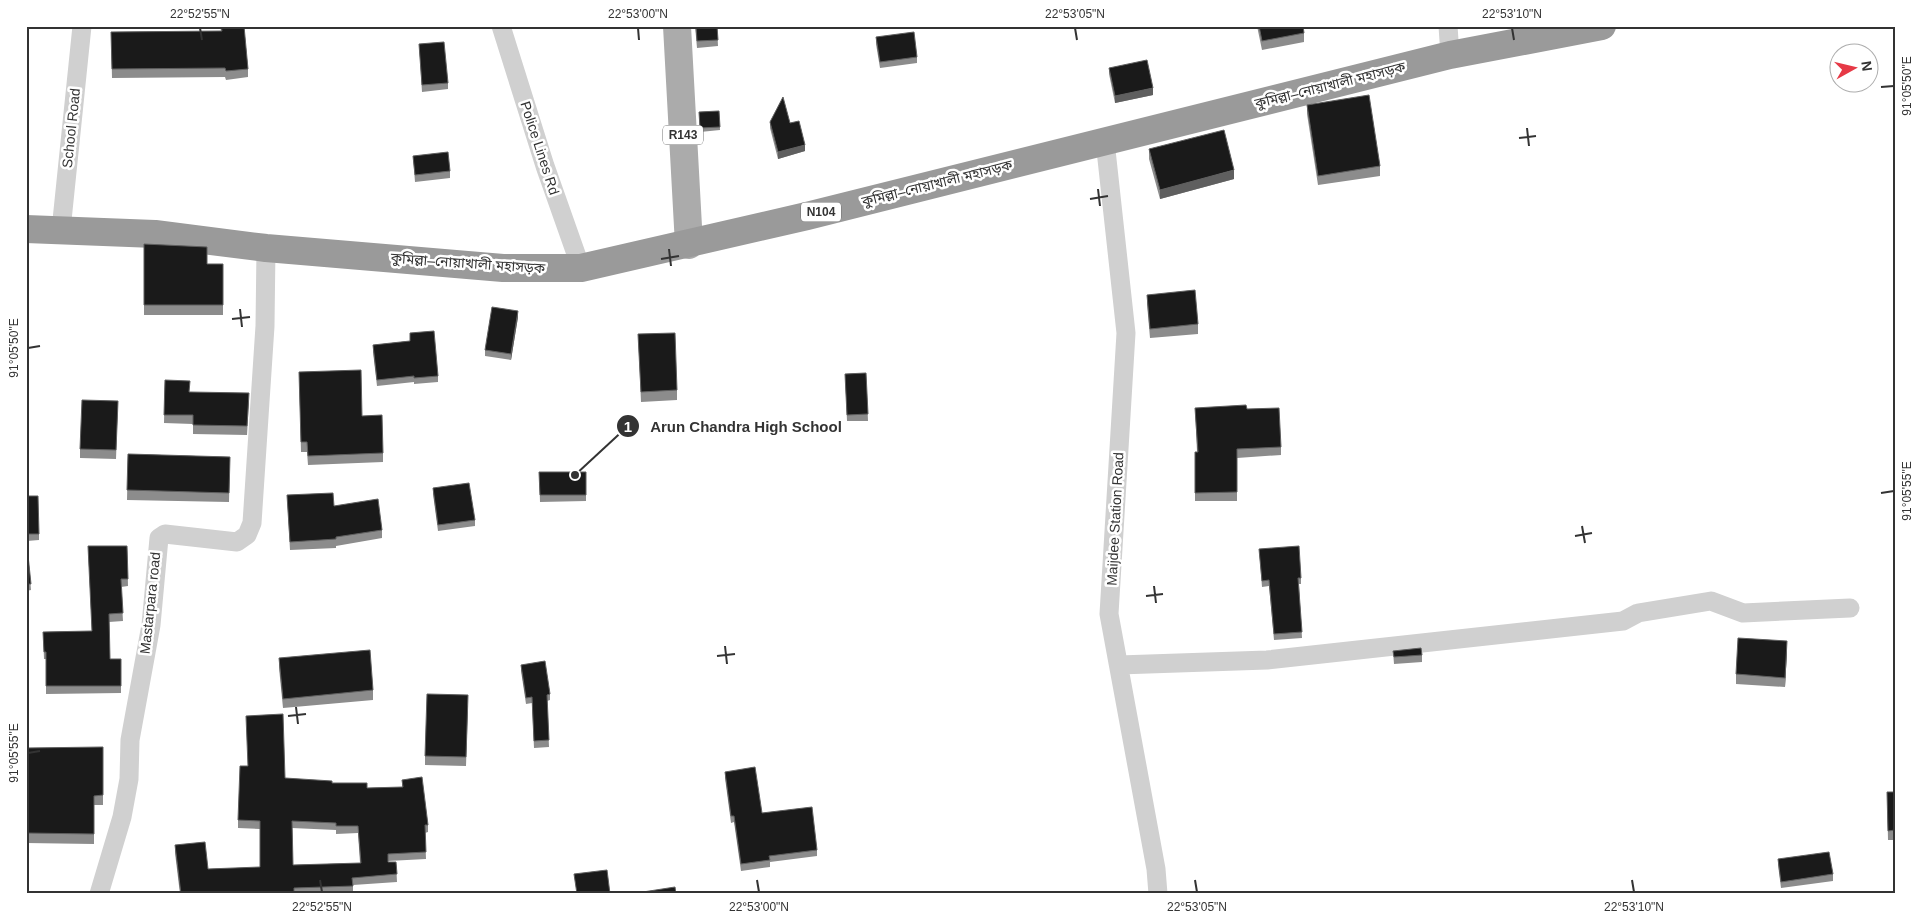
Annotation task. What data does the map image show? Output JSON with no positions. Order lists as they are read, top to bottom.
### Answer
{
  "streets": {
    "highway": ["কুমিল্লা–নোয়াখালী মহাসড়ক", "N104"],
    "main road": ["R143"],
    "street": [
      "School Road",
      "Police Lines Rd",
      "Maijdee Station Road",
      "Mastarpara road"
    ]
  },
  "crossings": [
    ["কুমিল্লা–নোয়াখালী মহাসড়ক", "School Road"],
    ["কুমিল্লা–নোয়াখালী মহাসড়ক", "R143"],
    ["কুমিল্লা–নোয়াখালী মহাসড়ক", "Police Lines Rd"],
    ["কুমিল্লা–নোয়াখালী মহাসড়ক", "Maijdee Station Road"],
    ["কুমিল্লা–নোয়াখালী মহাসড়ক", "Mastarpara road"]
  ],
  "places": ["Arun Chandra High School"],
  "north": "right",
  "coordinates": [
    "22°52'55\"N",
    "22°53'00\"N",
    "22°53'05\"N",
    "22°53'10\"N",
    "91°05'50\"E",
    "91°05'55\"E"
  ]
}
